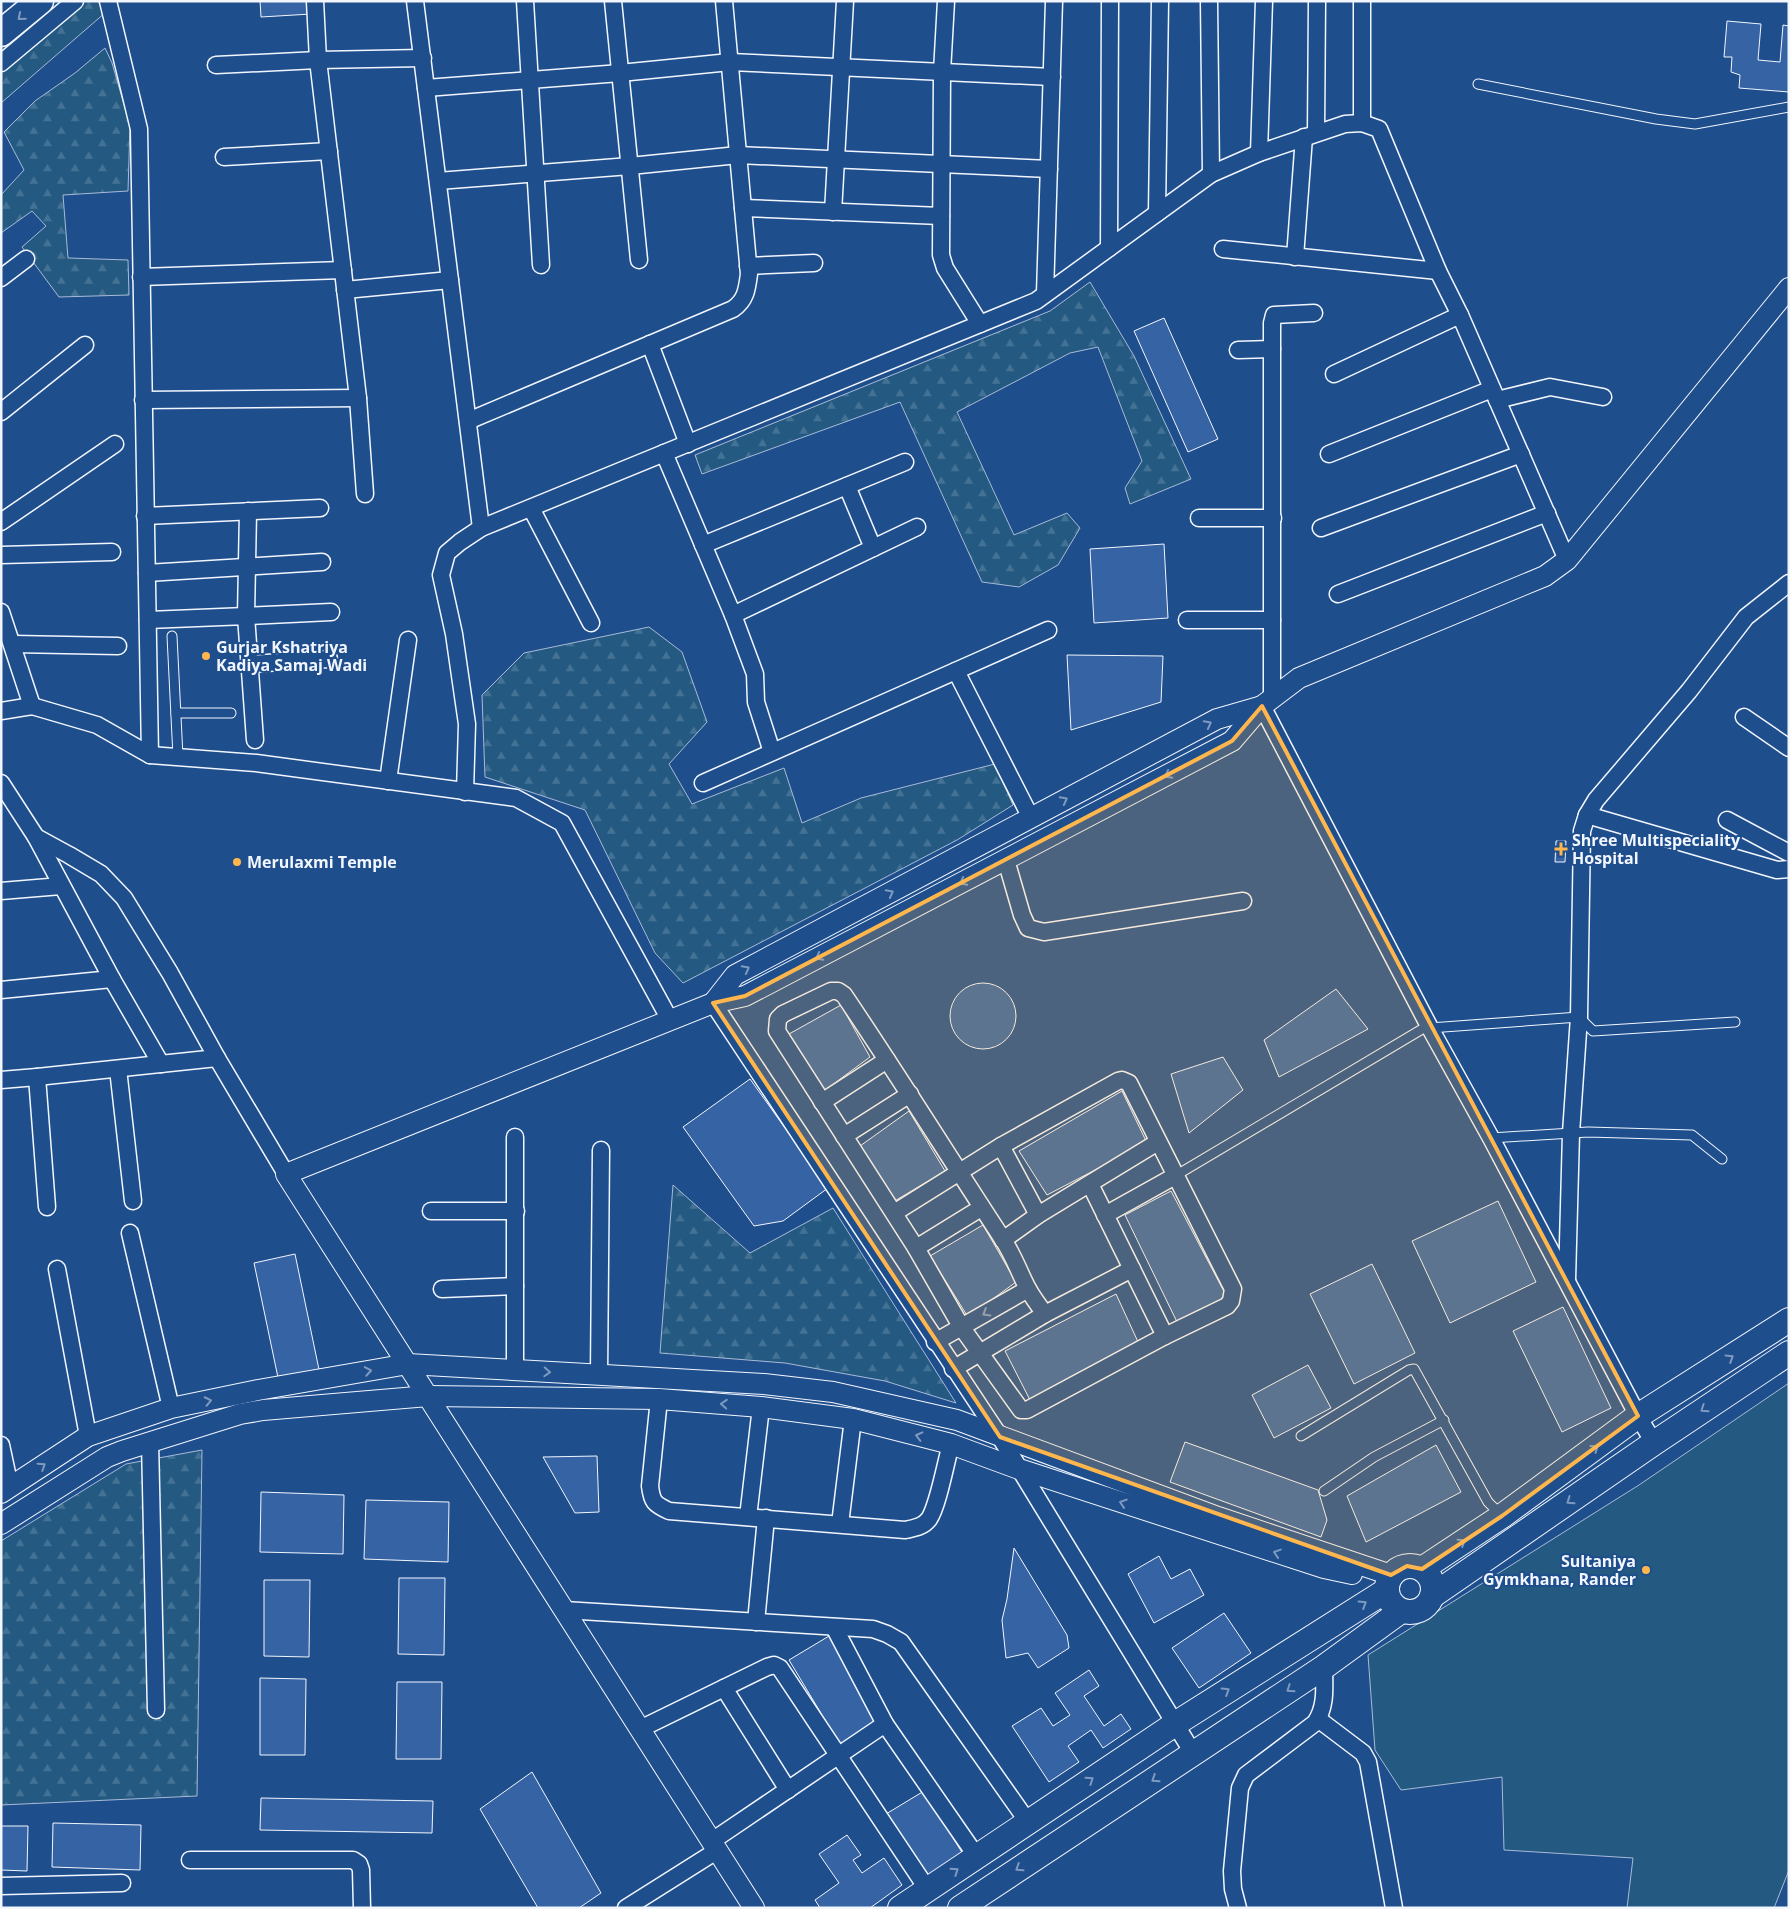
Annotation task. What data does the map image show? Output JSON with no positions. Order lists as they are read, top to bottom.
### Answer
{
  "places": {
    "other": ["Gurjar Kshatriya Kadiya Samaj Wadi", "Merulaxmi Temple", "Sultaniya Gymkhana, Rander"],
    "health": ["Shree Multispeciality Hospital"]
  }
}
